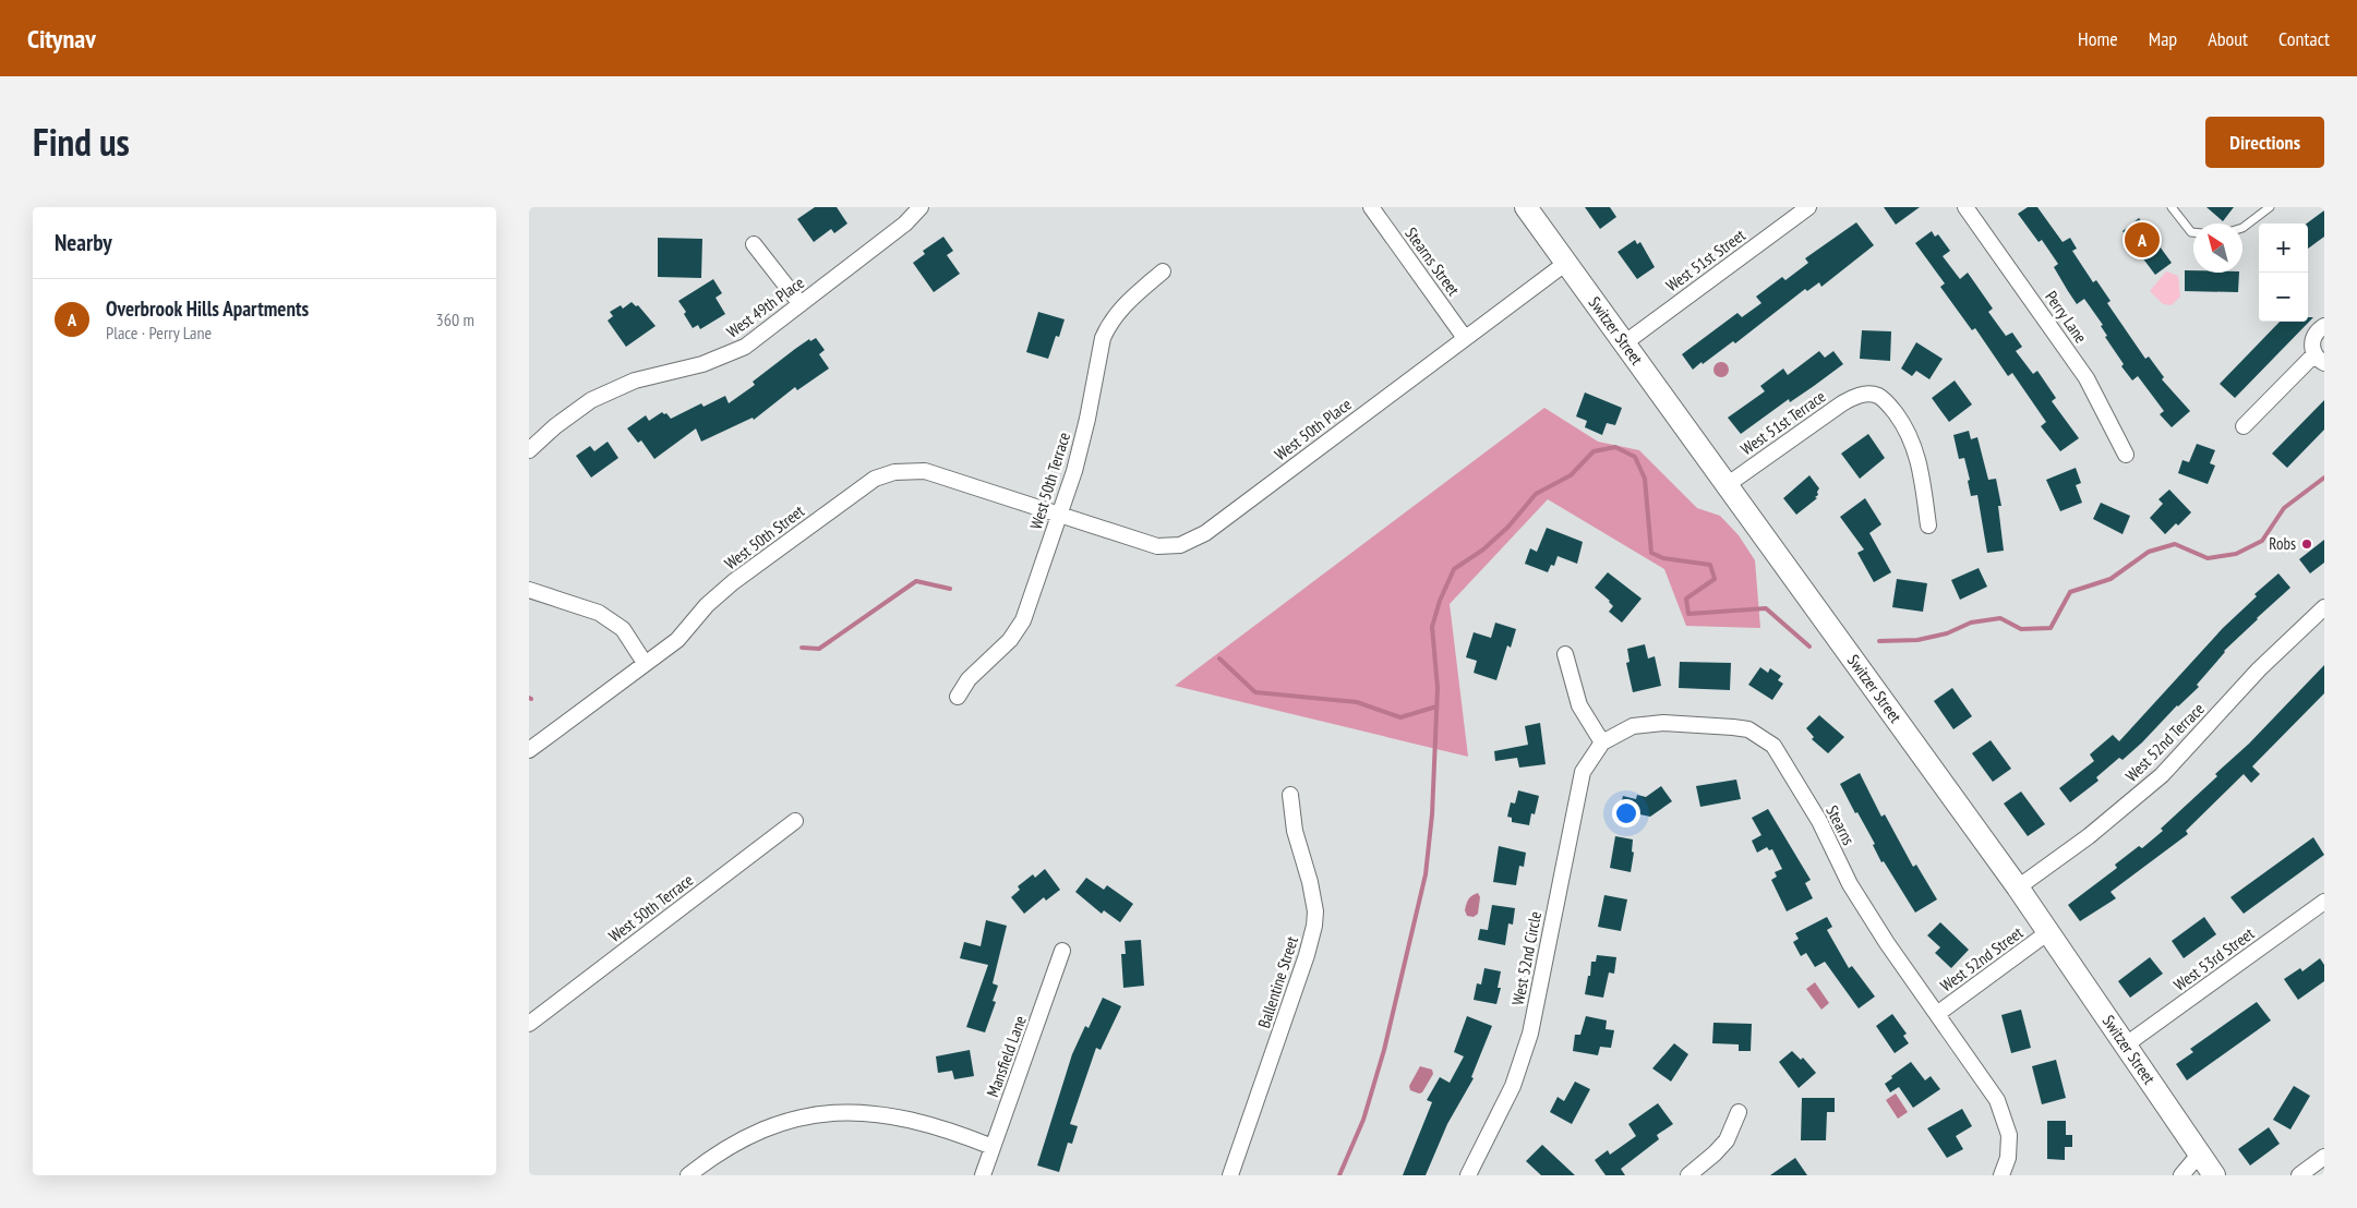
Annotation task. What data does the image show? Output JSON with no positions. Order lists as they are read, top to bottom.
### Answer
{
  "streets": {
    "street": [
      "West 51st Street",
      "Stearns Street",
      "West 49th Place",
      "Perry Lane",
      "Switzer Street",
      "West 51st Terrace",
      "West 50th Place",
      "West 50th Terrace",
      "West 50th Street",
      "West 52nd Terrace",
      "Stearns",
      "West 52nd Circle",
      "West 52nd Street",
      "West 53rd Street",
      "Ballentine Street",
      "Mansfield Lane"
    ]
  },
  "crossings": [
    ["West 51st Street", "Switzer Street"],
    ["Stearns Street", "West 50th Place"],
    ["Switzer Street", "West 51st Terrace"],
    ["Switzer Street", "West 50th Place"],
    ["Switzer Street", "West 52nd Terrace"],
    ["Switzer Street", "West 52nd Street"],
    ["Switzer Street", "West 53rd Street"],
    ["West 50th Place", "West 50th Terrace"],
    ["West 50th Place", "West 50th Street"],
    ["West 50th Terrace", "West 50th Street"],
    ["Stearns", "West 52nd Circle"],
    ["Stearns", "West 52nd Street"]
  ],
  "places": ["Robs"],
  "north": "top left",
  "page": {
    "header": "Citynav",
    "nav": [
      "Home",
      "Map",
      "About",
      "Contact"
    ],
    "title": "Find us",
    "buttons": "Directions",
    "heading": "Nearby",
    "pins": "A",
    "map_buttons": ["+", "−"],
    "list": [
      {
        "mark": "A",
        "name": "Overbrook Hills Apartments",
        "note": "Place · Perry Lane",
        "value": "360 m"
      }
    ]
  }
}
